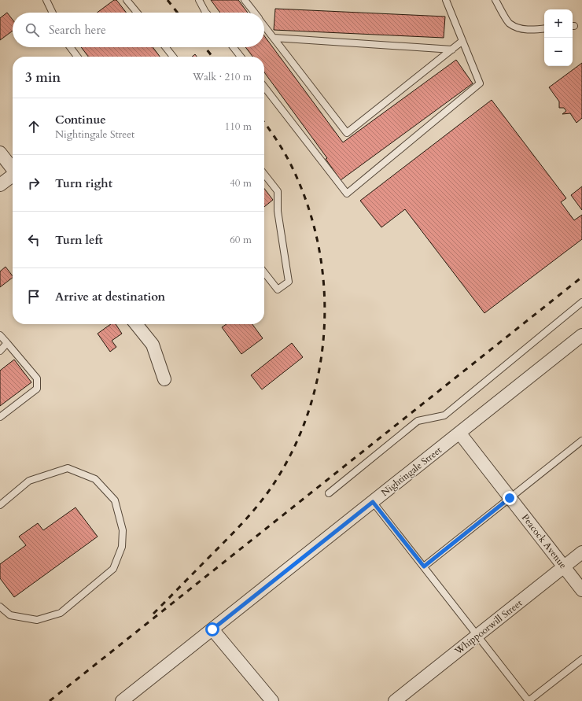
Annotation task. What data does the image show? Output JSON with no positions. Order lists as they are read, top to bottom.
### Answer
{
  "streets": {
    "street": ["Nightingale Street", "Peacock Avenue", "Whippoorwill Street"]
  },
  "crossings": [
    ["Nightingale Street", "Peacock Avenue"],
    ["Peacock Avenue", "Whippoorwill Street"]
  ],
  "page": {
    "map_buttons": ["+", "−"],
    "search": "Search here",
    "heading": ["3 min", "Walk · 210 m"],
    "list": [
      ["Continue", "Nightingale Street", "110 m"],
      ["Turn right", "40 m"],
      ["Turn left", "60 m"],
      "Arrive at destination"
    ]
  }
}
